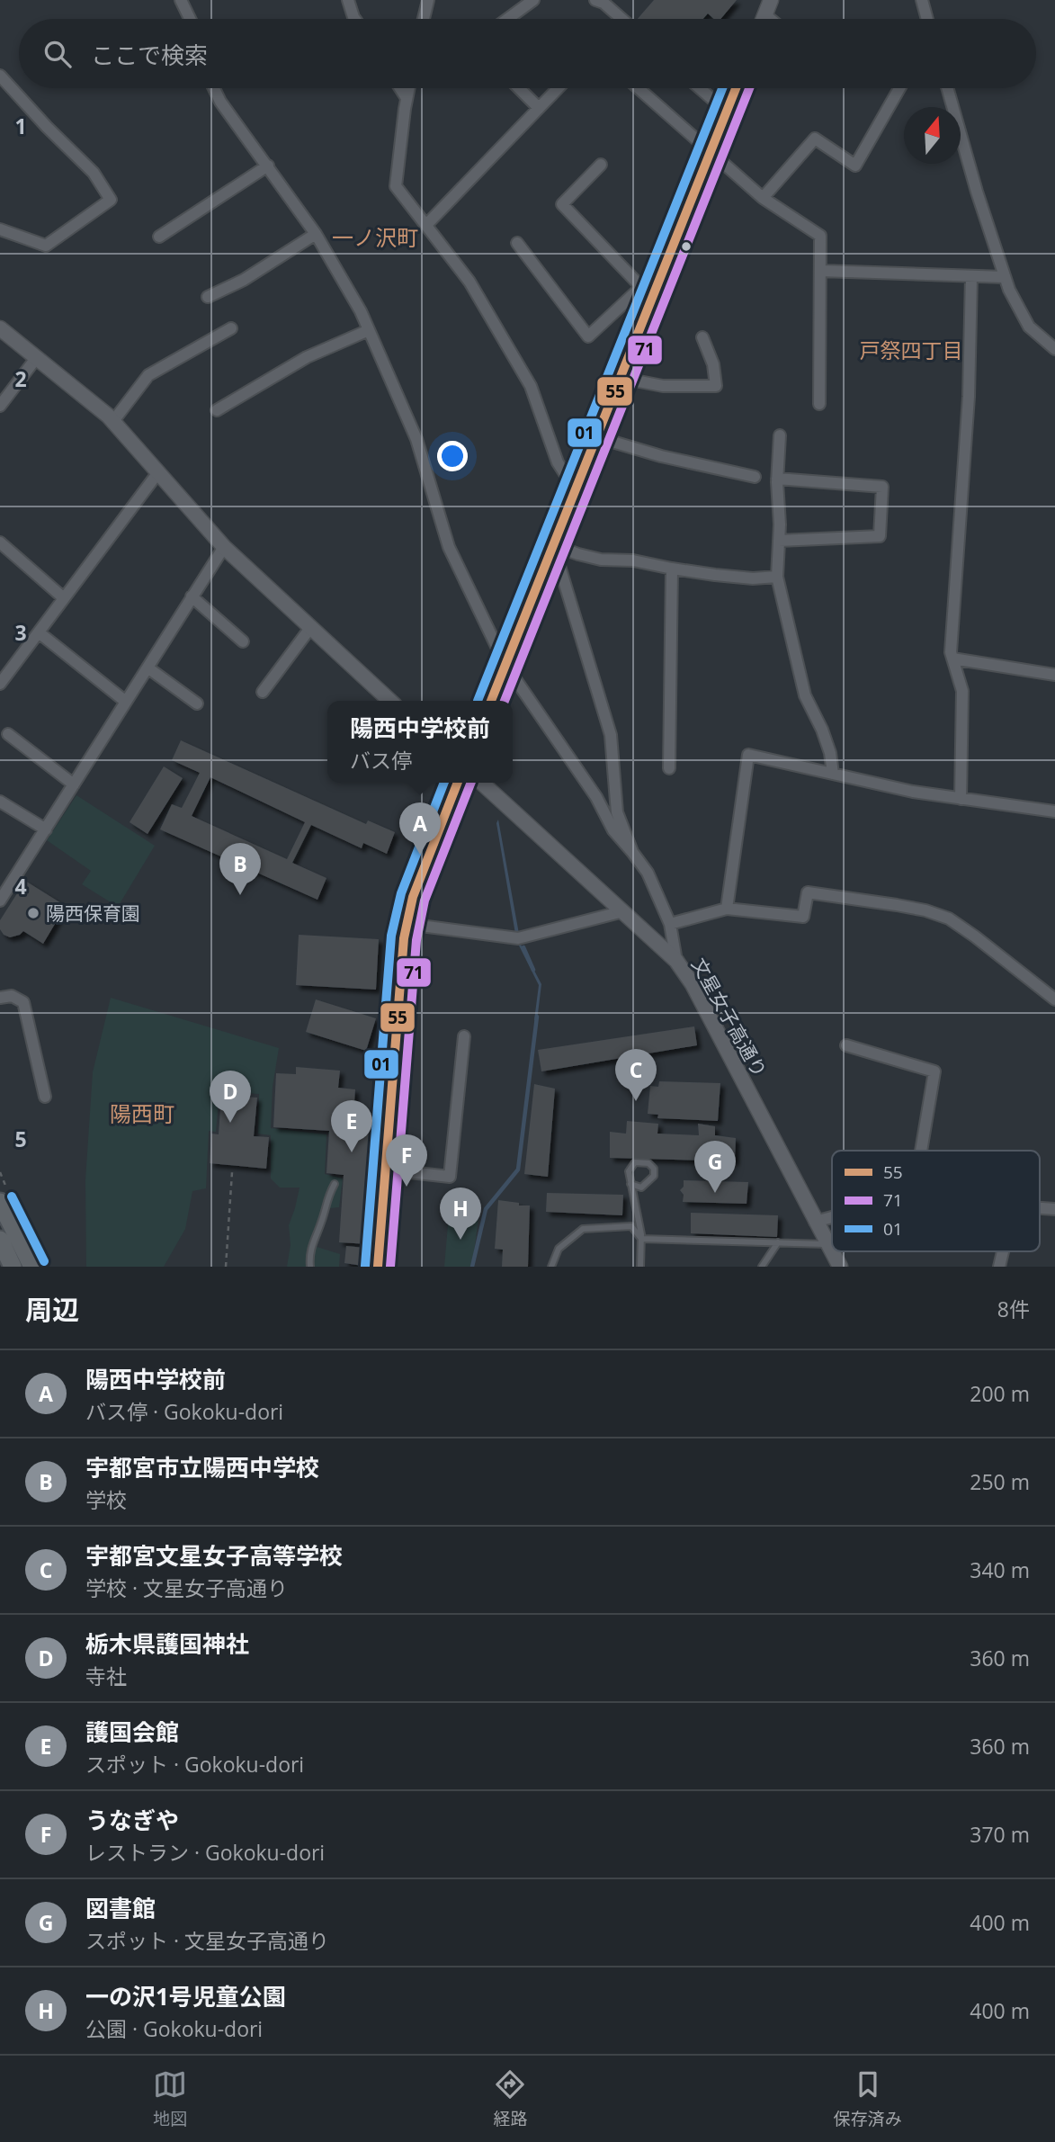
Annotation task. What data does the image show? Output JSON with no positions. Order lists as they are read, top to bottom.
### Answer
{
  "streets": {
    "street": ["文星女子高通り"]
  },
  "districts": ["一ノ沢町", "戸祭四丁目", "陽西町"],
  "places": ["陽西保育園"],
  "lines": ["transit line 55", "transit line 71", "transit line 01"],
  "legend": ["55", "71", "01"],
  "north": "top",
  "page": {
    "search": "ここで検索",
    "popup": ["陽西中学校前", "バス停"],
    "pins": [
      "A",
      "B",
      "C",
      "D",
      "E",
      "F",
      "G",
      "H"
    ],
    "heading": ["周辺", "8件"],
    "list": [
      {
        "mark": "A",
        "name": "陽西中学校前",
        "note": "バス停 · Gokoku-dori",
        "value": "200 m"
      },
      {
        "mark": "B",
        "name": "宇都宮市立陽西中学校",
        "note": "学校",
        "value": "250 m"
      },
      {
        "mark": "C",
        "name": "宇都宮文星女子高等学校",
        "note": "学校 · 文星女子高通り",
        "value": "340 m"
      },
      {
        "mark": "D",
        "name": "栃木県護国神社",
        "note": "寺社",
        "value": "360 m"
      },
      {
        "mark": "E",
        "name": "護国会館",
        "note": "スポット · Gokoku-dori",
        "value": "360 m"
      },
      {
        "mark": "F",
        "name": "うなぎや",
        "note": "レストラン · Gokoku-dori",
        "value": "370 m"
      },
      {
        "mark": "G",
        "name": "図書館",
        "note": "スポット · 文星女子高通り",
        "value": "400 m"
      },
      {
        "mark": "H",
        "name": "一の沢1号児童公園",
        "note": "公園 · Gokoku-dori",
        "value": "400 m"
      }
    ],
    "nav": ["地図", "経路", "保存済み"]
  },
  "grid": {
    "rows": [
      "1",
      "2",
      "3",
      "4",
      "5"
    ]
  }
}
